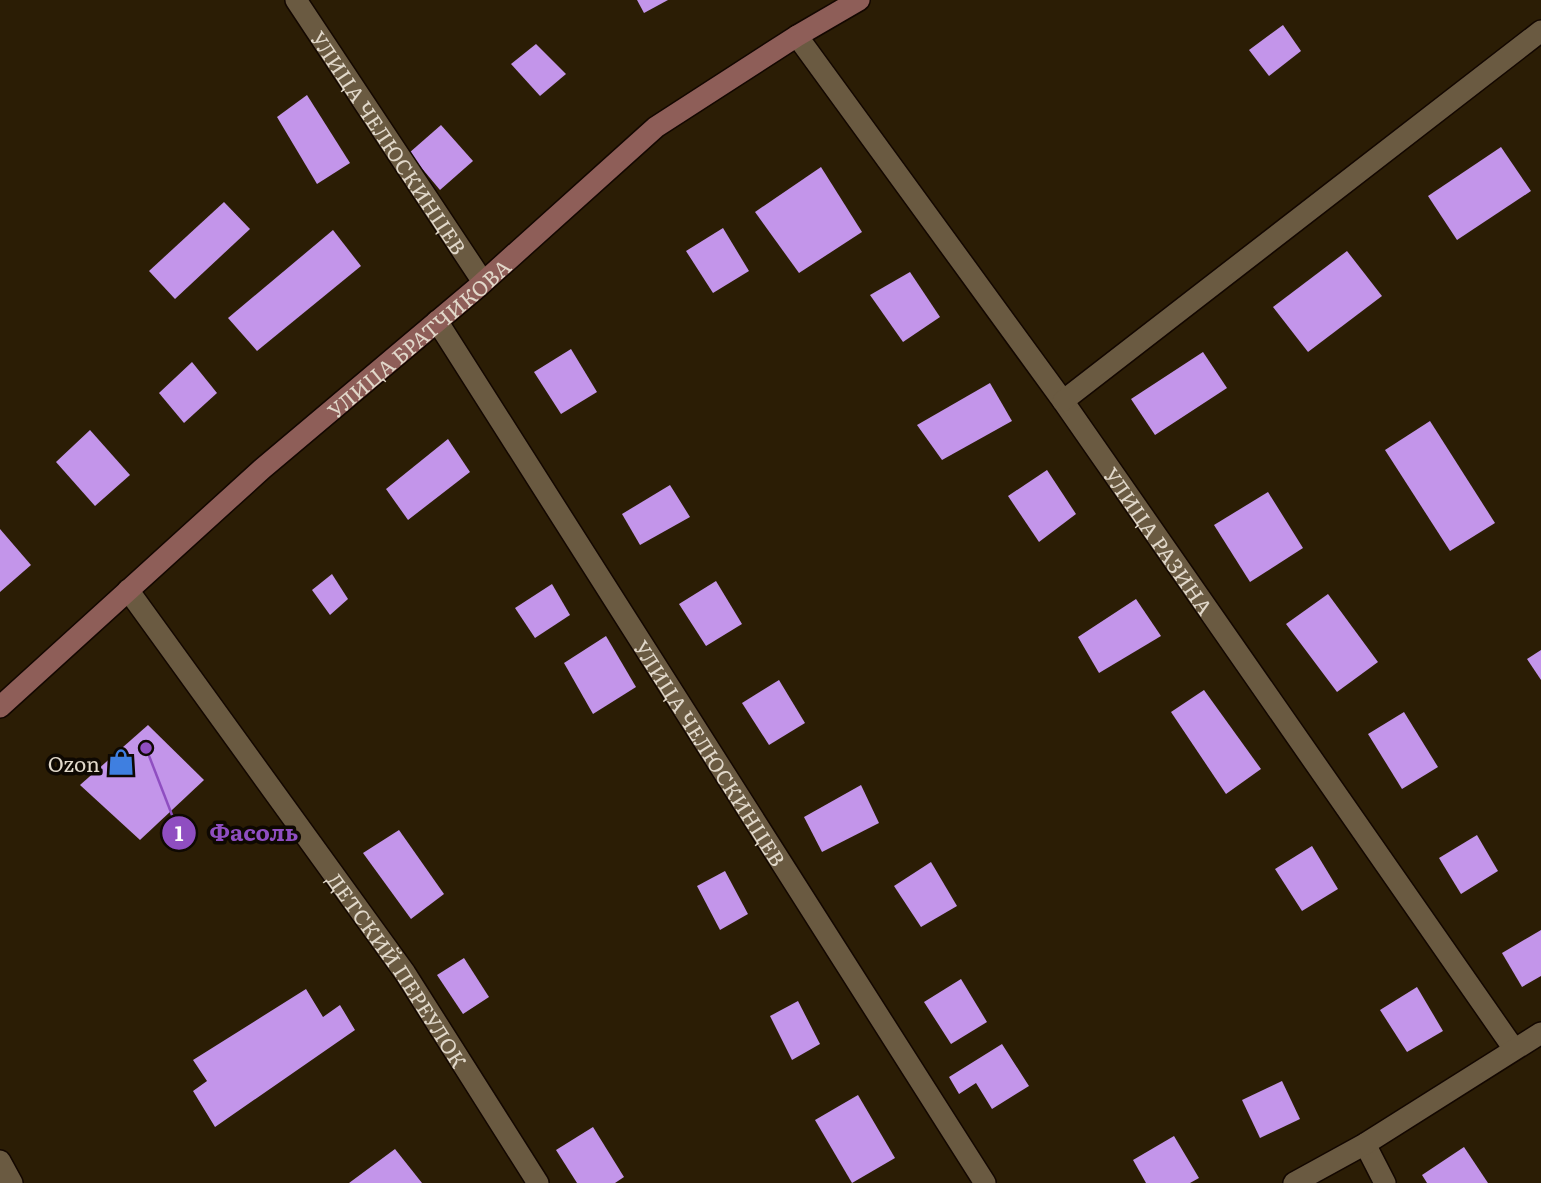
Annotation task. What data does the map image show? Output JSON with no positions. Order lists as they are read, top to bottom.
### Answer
{
  "streets": {
    "main road": ["УЛИЦА БРАТЧИКОВА"],
    "street": ["УЛИЦА ЧЕЛЮСКИНЦЕВ", "УЛИЦА РАЗИНА", "ДЕТСКИЙ ПЕРЕУЛОК"]
  },
  "crossings": [
    ["УЛИЦА ЧЕЛЮСКИНЦЕВ", "УЛИЦА БРАТЧИКОВА"],
    ["УЛИЦА БРАТЧИКОВА", "УЛИЦА РАЗИНА"],
    ["УЛИЦА БРАТЧИКОВА", "ДЕТСКИЙ ПЕРЕУЛОК"]
  ],
  "places": {
    "other": ["Фасоль"],
    "shop": ["Ozon"]
  }
}
